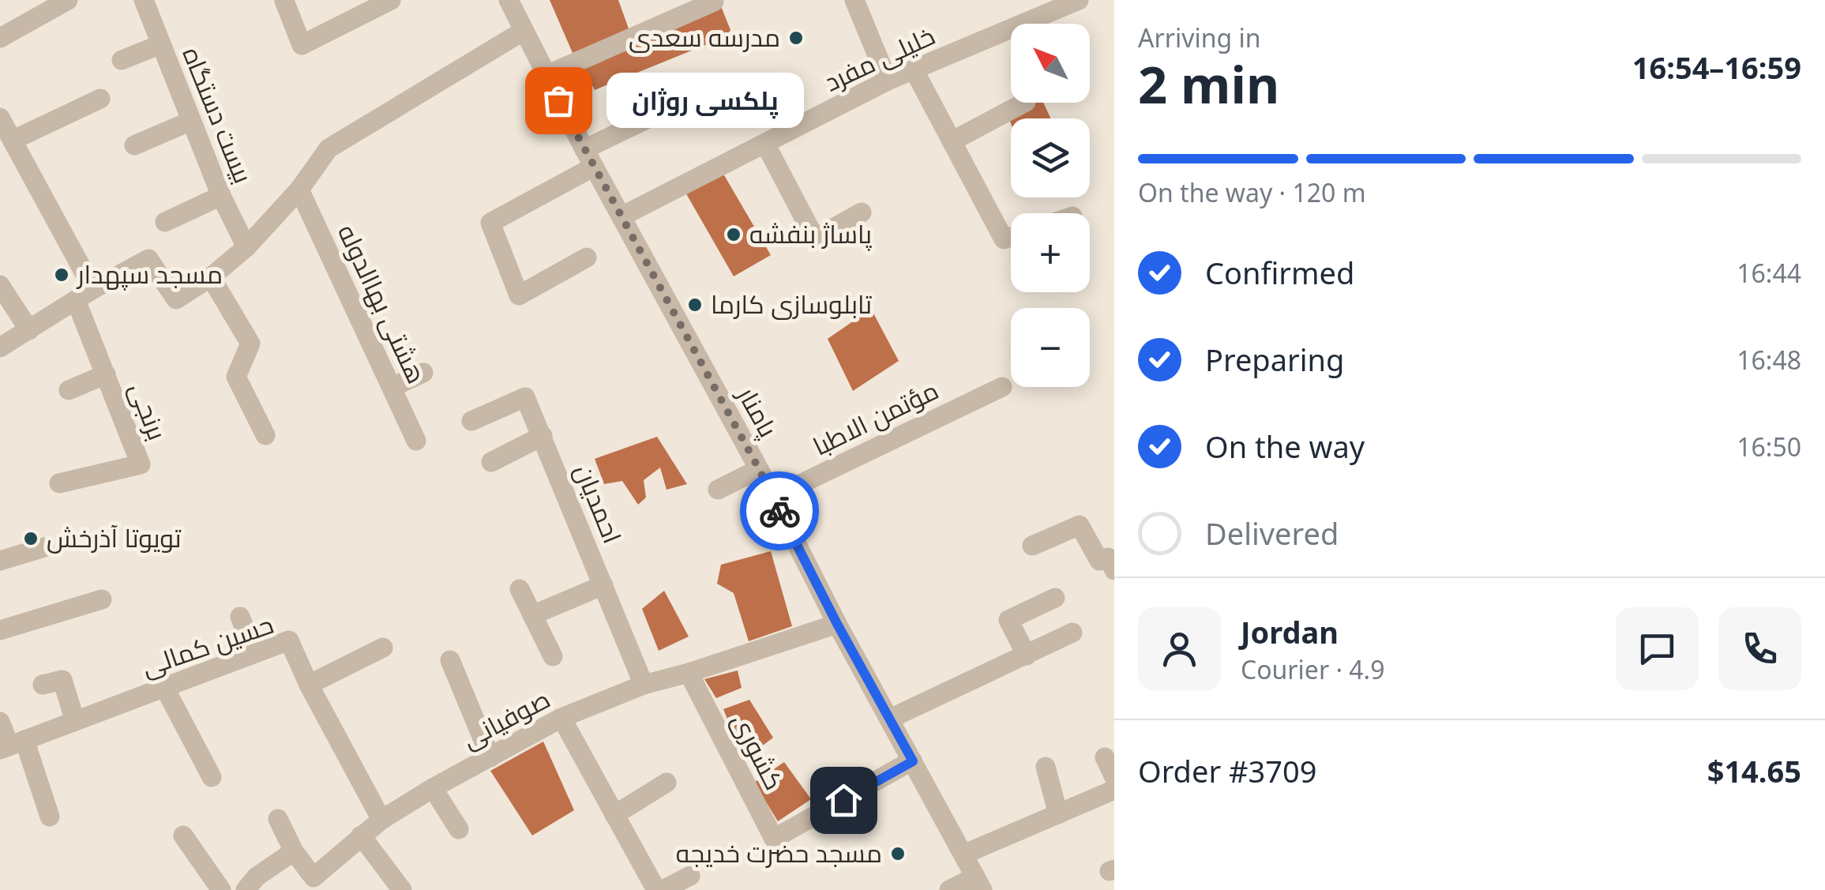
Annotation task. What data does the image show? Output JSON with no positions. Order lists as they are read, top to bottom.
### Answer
{
  "streets": {
    "street": [
      "خلیلی مفرد",
      "بیست دستگاه",
      "هشتی بهاالدوله",
      "برنجی",
      "پامنار",
      "مؤتمن الاطبا",
      "احمدیان",
      "حسین کمالی",
      "صوفیانی",
      "کشوری"
    ]
  },
  "crossings": [
    ["خلیلی مفرد", "پامنار"],
    ["پامنار", "مؤتمن الاطبا"],
    ["پامنار", "صوفیانی"],
    ["پامنار", "کشوری"],
    ["احمدیان", "صوفیانی"],
    ["حسین کمالی", "صوفیانی"],
    ["صوفیانی", "کشوری"]
  ],
  "places": [
    "مدرسه سعدی",
    "پلکسی روژان",
    "پاساژ بنفشه",
    "مسجد سپهدار",
    "تابلوسازی کارما",
    "تویوتا آذرخش",
    "مسجد حضرت خدیجه"
  ],
  "north": "top left",
  "page": {
    "heading": ["2 min", "Arriving in", "16:54–16:59"],
    "panel": [
      "Jordan",
      "Courier · 4.9",
      "Order #3709",
      "$14.65"
    ],
    "map_buttons": ["+", "−"],
    "bubble": "پلکسی روژان",
    "bar": "On the way · 120 m",
    "list": [
      ["Confirmed", "16:44"],
      ["Preparing", "16:48"],
      ["On the way", "16:50"],
      "Delivered"
    ]
  }
}
